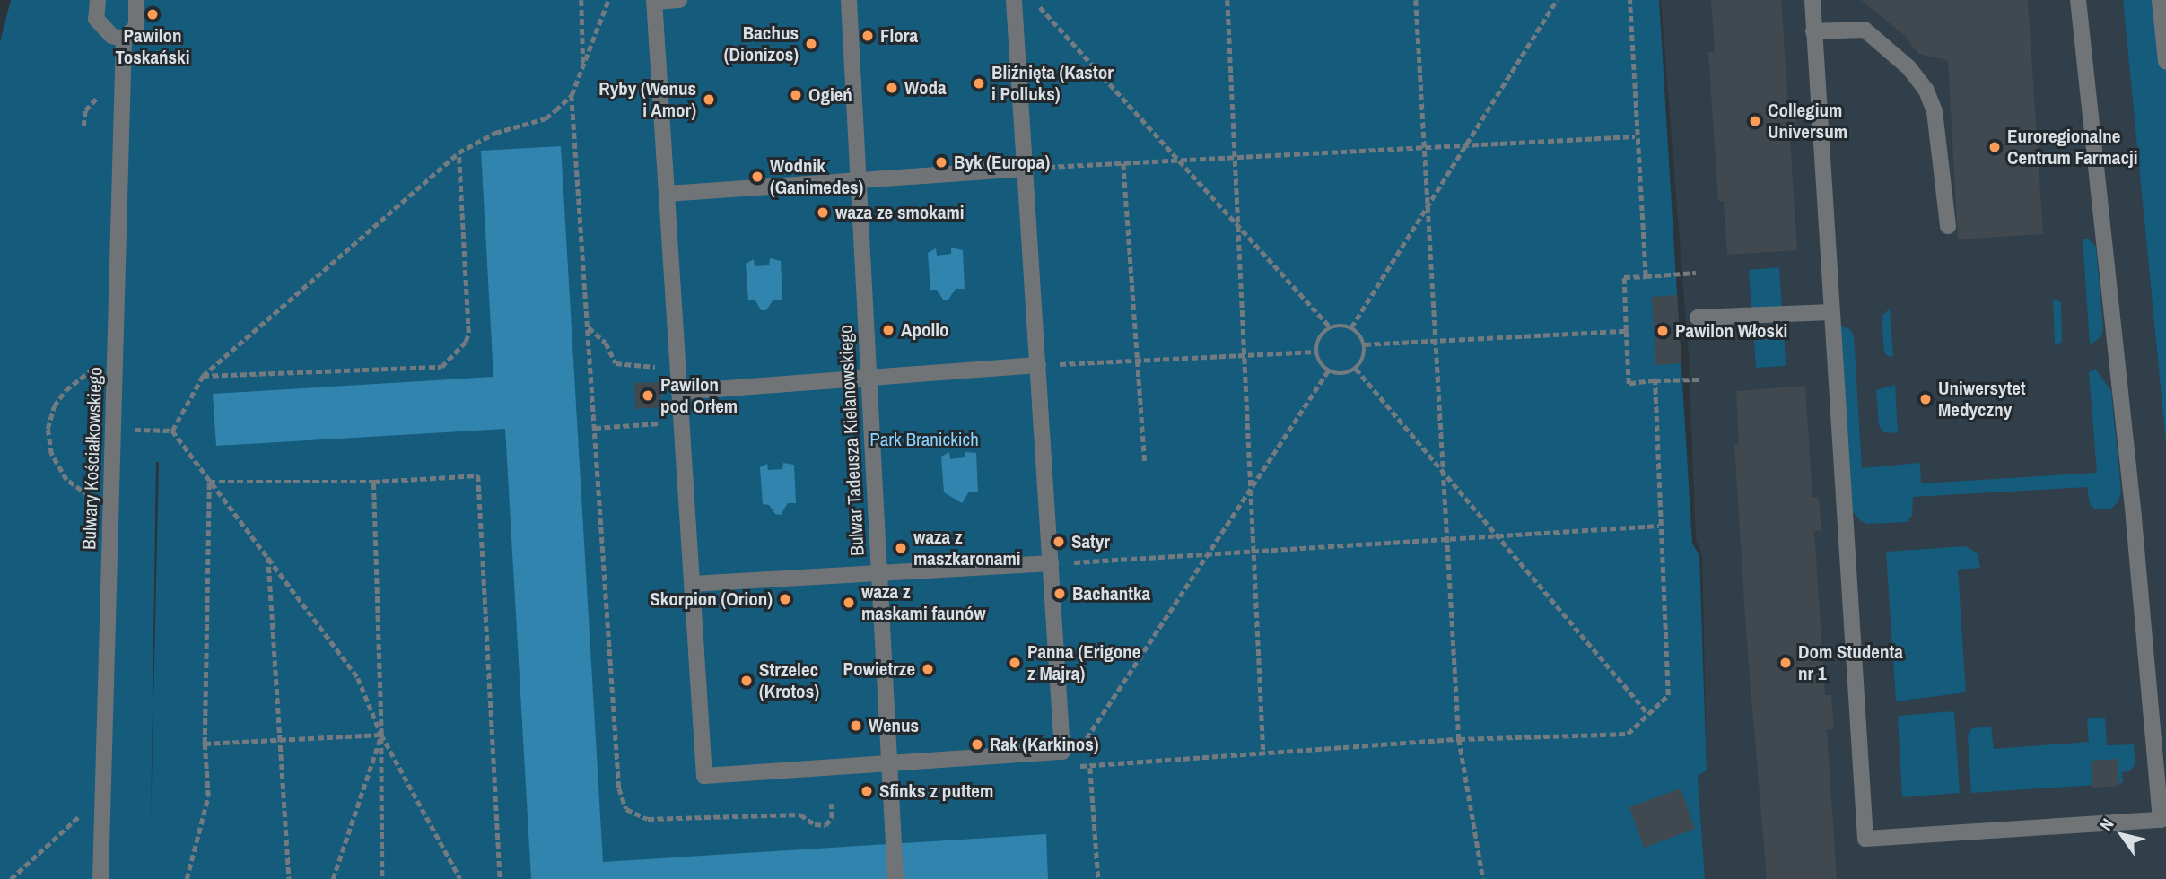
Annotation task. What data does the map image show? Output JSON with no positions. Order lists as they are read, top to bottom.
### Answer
{
  "streets": {
    "street": ["Bulwar Tadeusza Kielanowskiego", "Bulwary Kościałkowskiego"]
  },
  "parks": ["Park Branickich"],
  "places": [
    "Pawilon Toskański",
    "Flora",
    "Bachus (Dionizos)",
    "Bliźnięta (Kastor i Polluks)",
    "Woda",
    "Ogień",
    "Ryby (Wenus i Amor)",
    "Collegium Universum",
    "Euroregionalne Centrum Farmacji",
    "Byk (Europa)",
    "Wodnik (Ganimedes)",
    "waza ze smokami",
    "Apollo",
    "Pawilon Włoski",
    "Pawilon pod Orłem",
    "Uniwersytet Medyczny",
    "Satyr",
    "waza z maszkaronami",
    "Bachantka",
    "Skorpion (Orion)",
    "waza z maskami faunów",
    "Panna (Erigone z Majrą)",
    "Dom Studenta nr 1",
    "Powietrze",
    "Strzelec (Krotos)",
    "Wenus",
    "Rak (Karkinos)",
    "Sfinks z puttem"
  ],
  "north": "top left"
}
